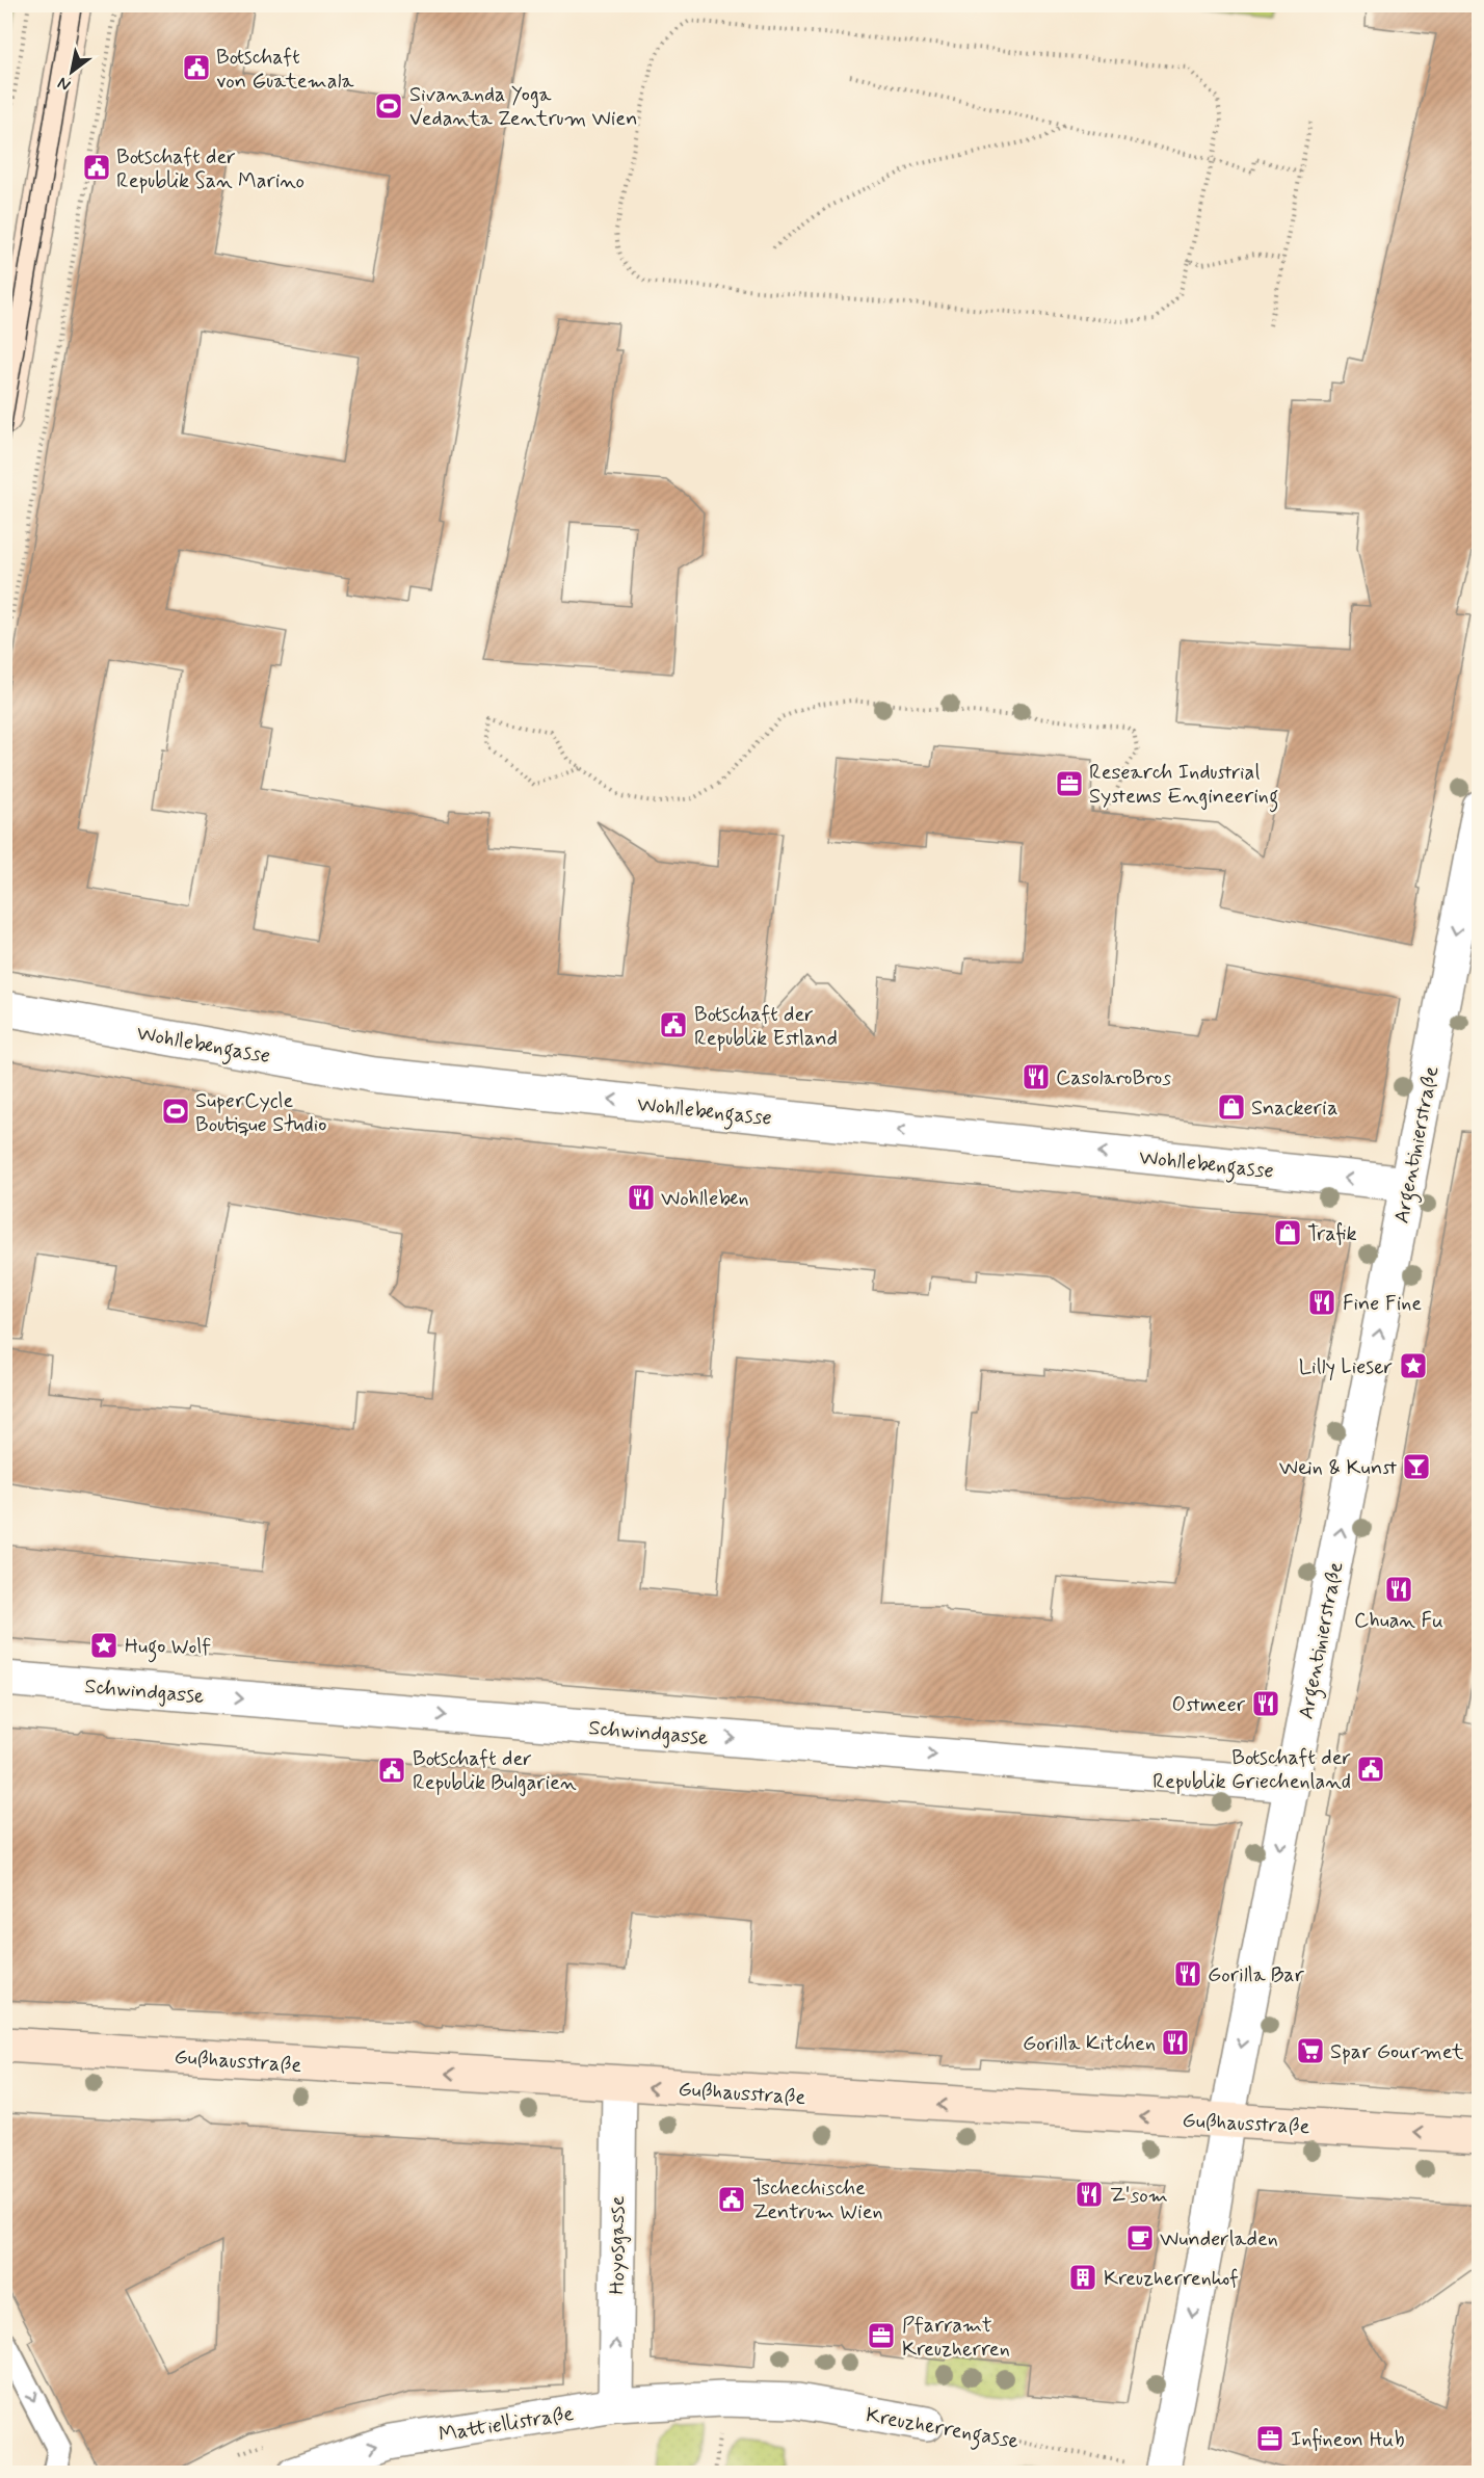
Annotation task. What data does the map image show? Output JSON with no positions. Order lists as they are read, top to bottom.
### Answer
{
  "streets": {
    "street": [
      "Wohllebengasse",
      "Argentinierstraße",
      "Schwindgasse",
      "Gußhausstraße",
      "Hoyosgasse",
      "Mattiellistraße",
      "Kreuzherrengasse"
    ]
  },
  "crossings": [
    ["Wohllebengasse", "Argentinierstraße"],
    ["Argentinierstraße", "Schwindgasse"],
    ["Argentinierstraße", "Gußhausstraße"],
    ["Argentinierstraße", "Kreuzherrengasse"],
    ["Gußhausstraße", "Hoyosgasse"],
    ["Hoyosgasse", "Mattiellistraße"],
    ["Mattiellistraße", "Kreuzherrengasse"]
  ],
  "one_way": [
    "Wohllebengasse",
    "Schwindgasse",
    "Gußhausstraße",
    "Hoyosgasse",
    "Mattiellistraße"
  ],
  "places": {
    "public building": [
      "Botschaft von Guatemala",
      "Botschaft der Republik San Marino",
      "Botschaft der Republik Estland",
      "Botschaft der Republik Griechenland",
      "Botschaft der Republik Bulgarien",
      "Tschechische Zentrum Wien"
    ],
    "sports": ["Sivananda Yoga Vedanta Zentrum Wien", "SuperCycle Boutique Studio"],
    "office": ["Research Industrial Systems Engineering", "Pfarramt Kreuzherren", "Infineon Hub"],
    "restaurant": [
      "CasolaroBros",
      "Wohlleben",
      "Fine Fine",
      "Chuan Fu",
      "Ostmeer",
      "Gorilla Bar",
      "Gorilla Kitchen",
      "Z'som"
    ],
    "shop": ["Snackeria", "Trafik"],
    "place": ["Lilly Lieser", "Hugo Wolf"],
    "bar": ["Wein & Kunst"],
    "supermarket": ["Spar Gourmet"],
    "cafe": ["Wunderladen"],
    "building": ["Kreuzherrenhof"]
  },
  "north": "bottom left"
}
